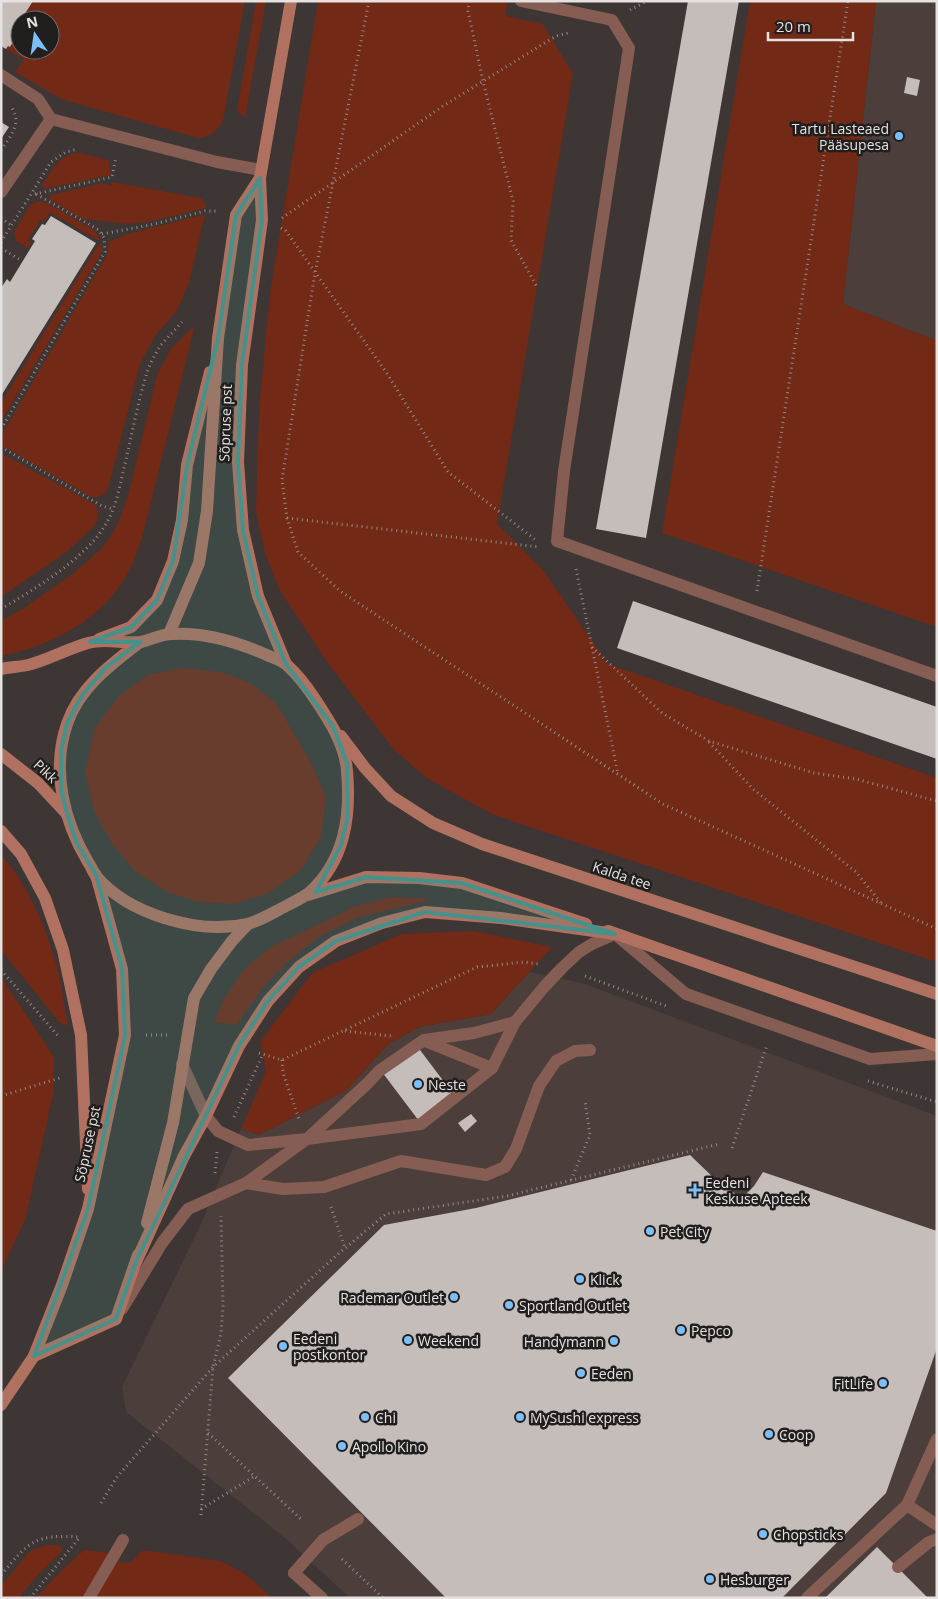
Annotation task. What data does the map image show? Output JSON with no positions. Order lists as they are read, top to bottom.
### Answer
{
  "streets": {
    "main road": ["Sõpruse pst", "Pikk", "Kalda tee"]
  },
  "places": {
    "other": [
      "Tartu Lasteaed Pääsupesa",
      "Neste",
      "Pet City",
      "Klick",
      "Rademar Outlet",
      "Sportland Outlet",
      "Pepco",
      "Weekend",
      "Handymann",
      "Eedeni postkontor",
      "Eeden",
      "FitLife",
      "Chi",
      "MySushi express",
      "Coop",
      "Apollo Kino",
      "Chopsticks",
      "Hesburger"
    ],
    "health": ["Eedeni Keskuse Apteek"]
  },
  "scale_bar": "20 m",
  "north": "top"
}
